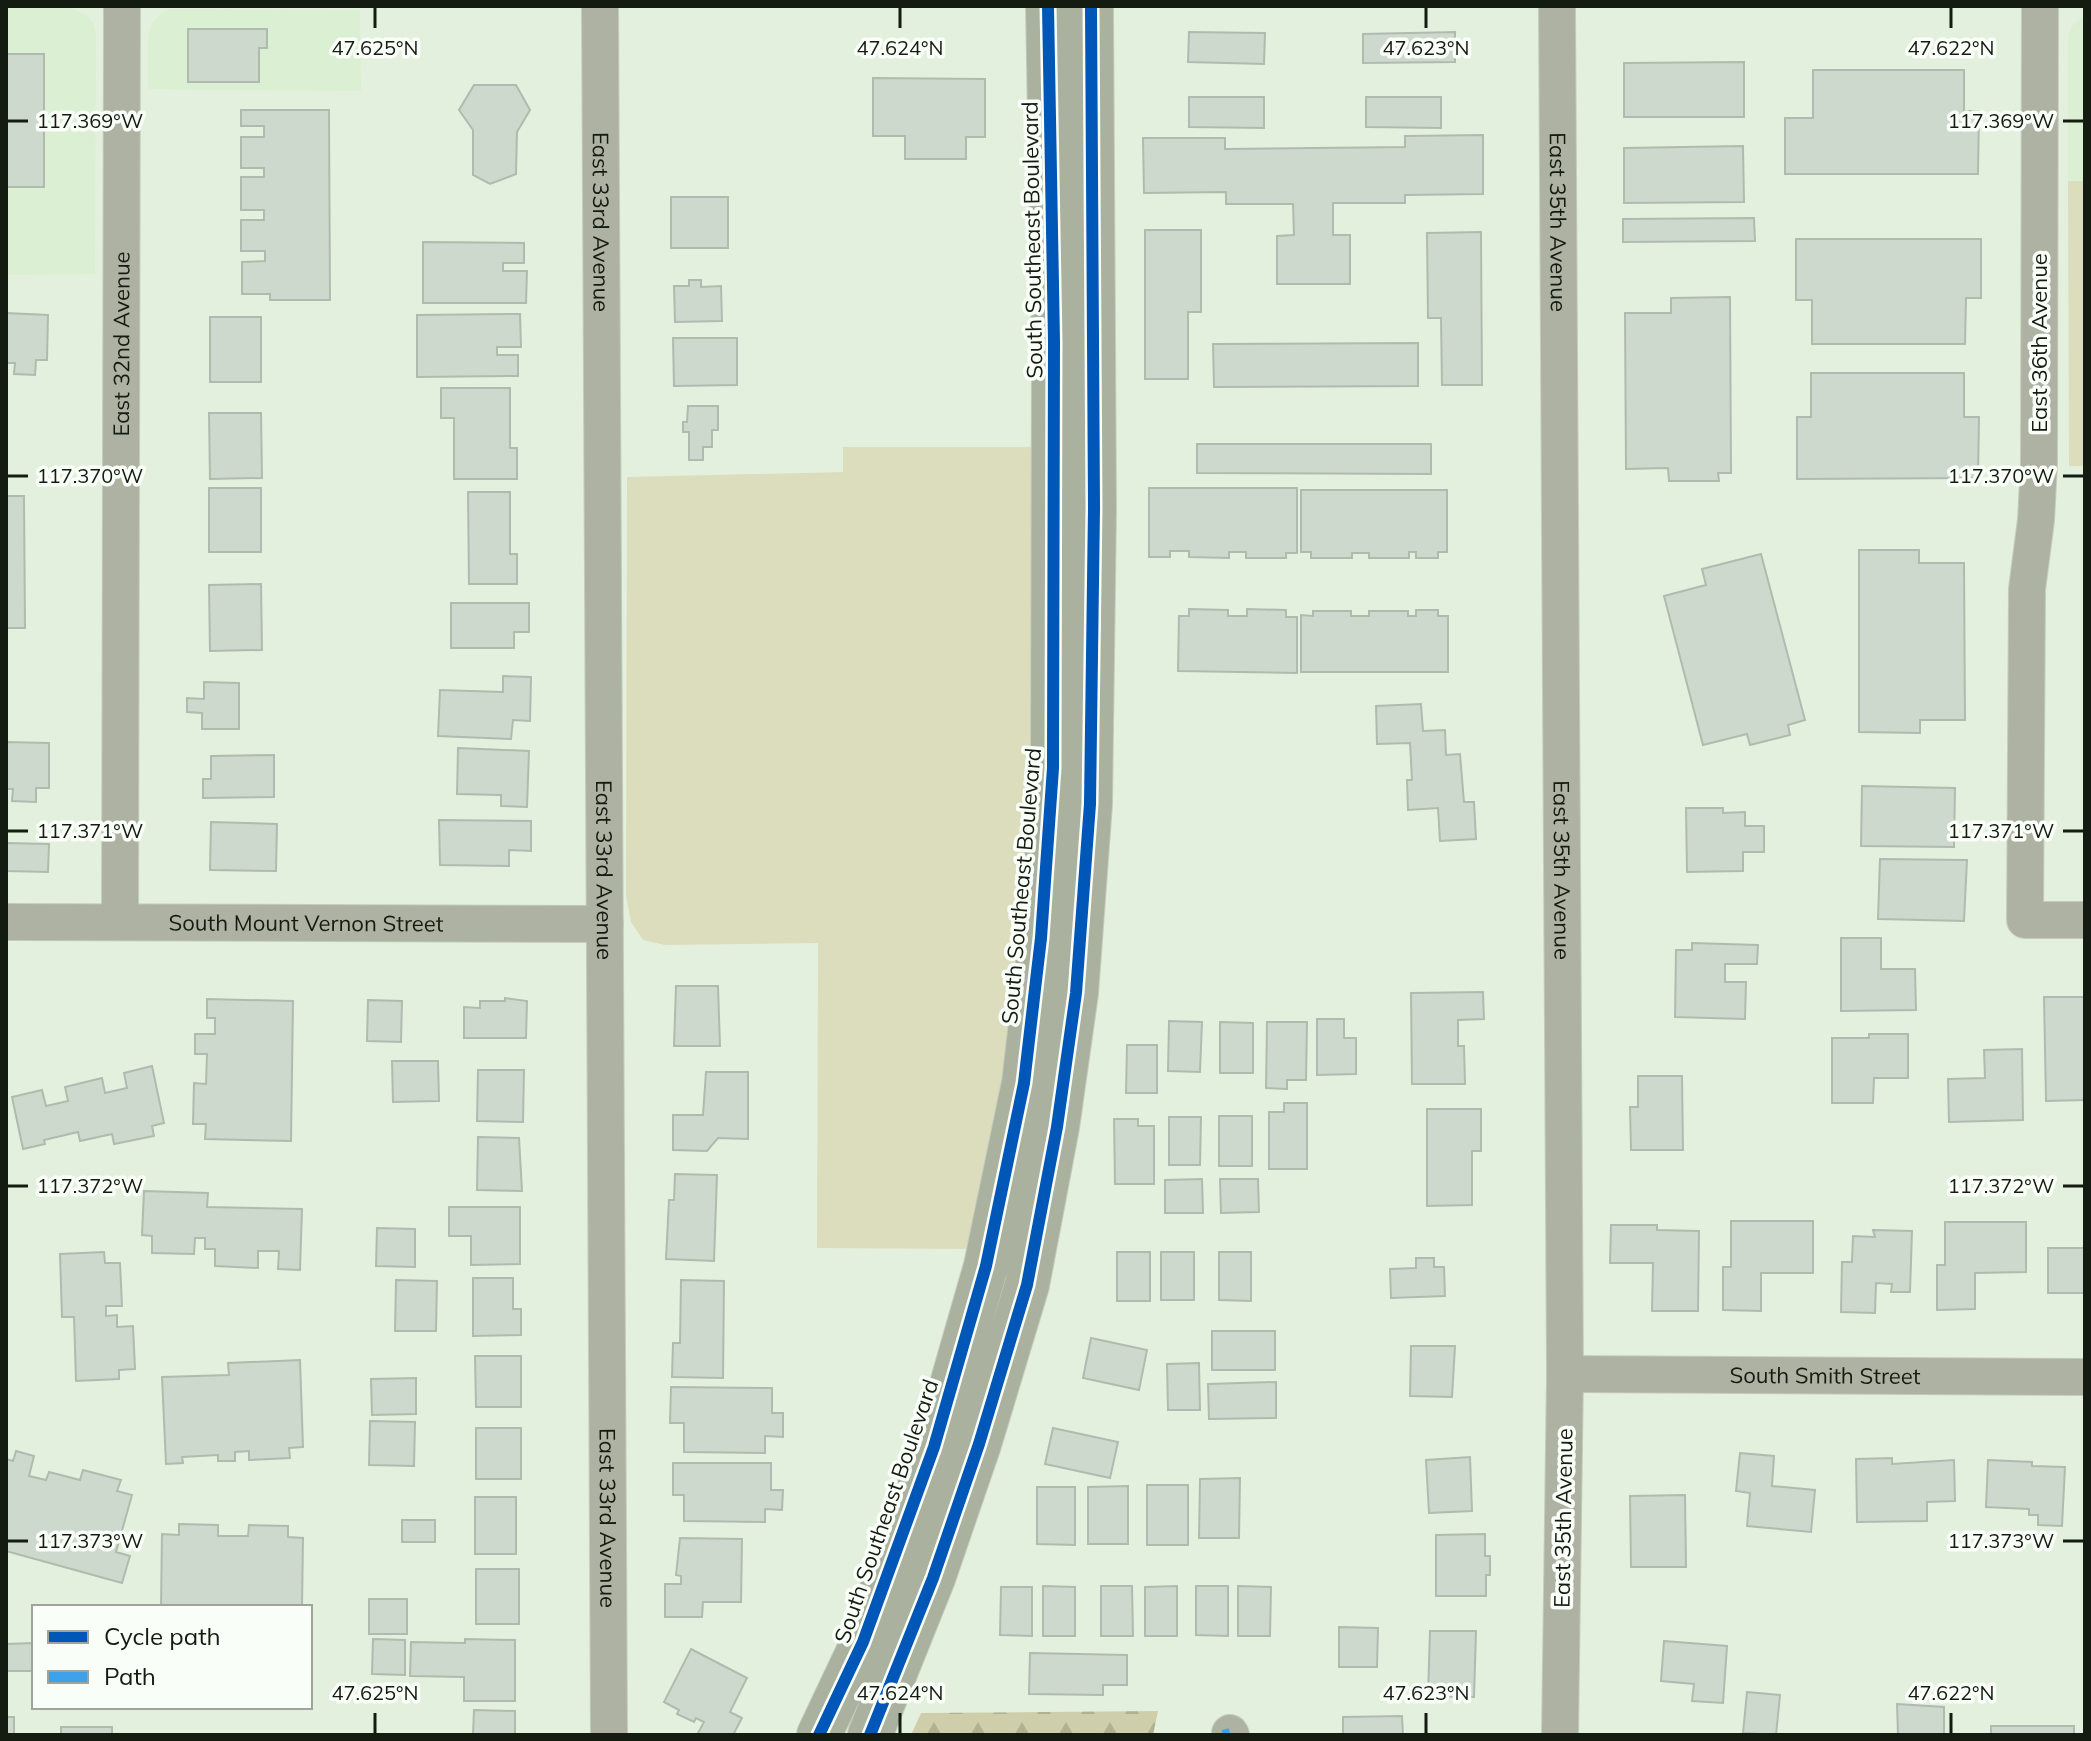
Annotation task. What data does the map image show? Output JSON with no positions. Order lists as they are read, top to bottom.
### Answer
{
  "streets": {
    "main road": ["South Southeast Boulevard"],
    "street": [
      "East 33rd Avenue",
      "East 35th Avenue",
      "East 36th Avenue",
      "East 32nd Avenue",
      "South Mount Vernon Street",
      "South Smith Street"
    ]
  },
  "crossings": [
    ["East 33rd Avenue", "South Mount Vernon Street"],
    ["East 35th Avenue", "South Smith Street"],
    ["East 32nd Avenue", "South Mount Vernon Street"]
  ],
  "legend": ["Cycle path", "Path"],
  "coordinates": [
    "47.625°N",
    "47.624°N",
    "47.623°N",
    "47.622°N",
    "117.369°W",
    "117.370°W",
    "117.371°W",
    "117.372°W",
    "117.373°W"
  ]
}
